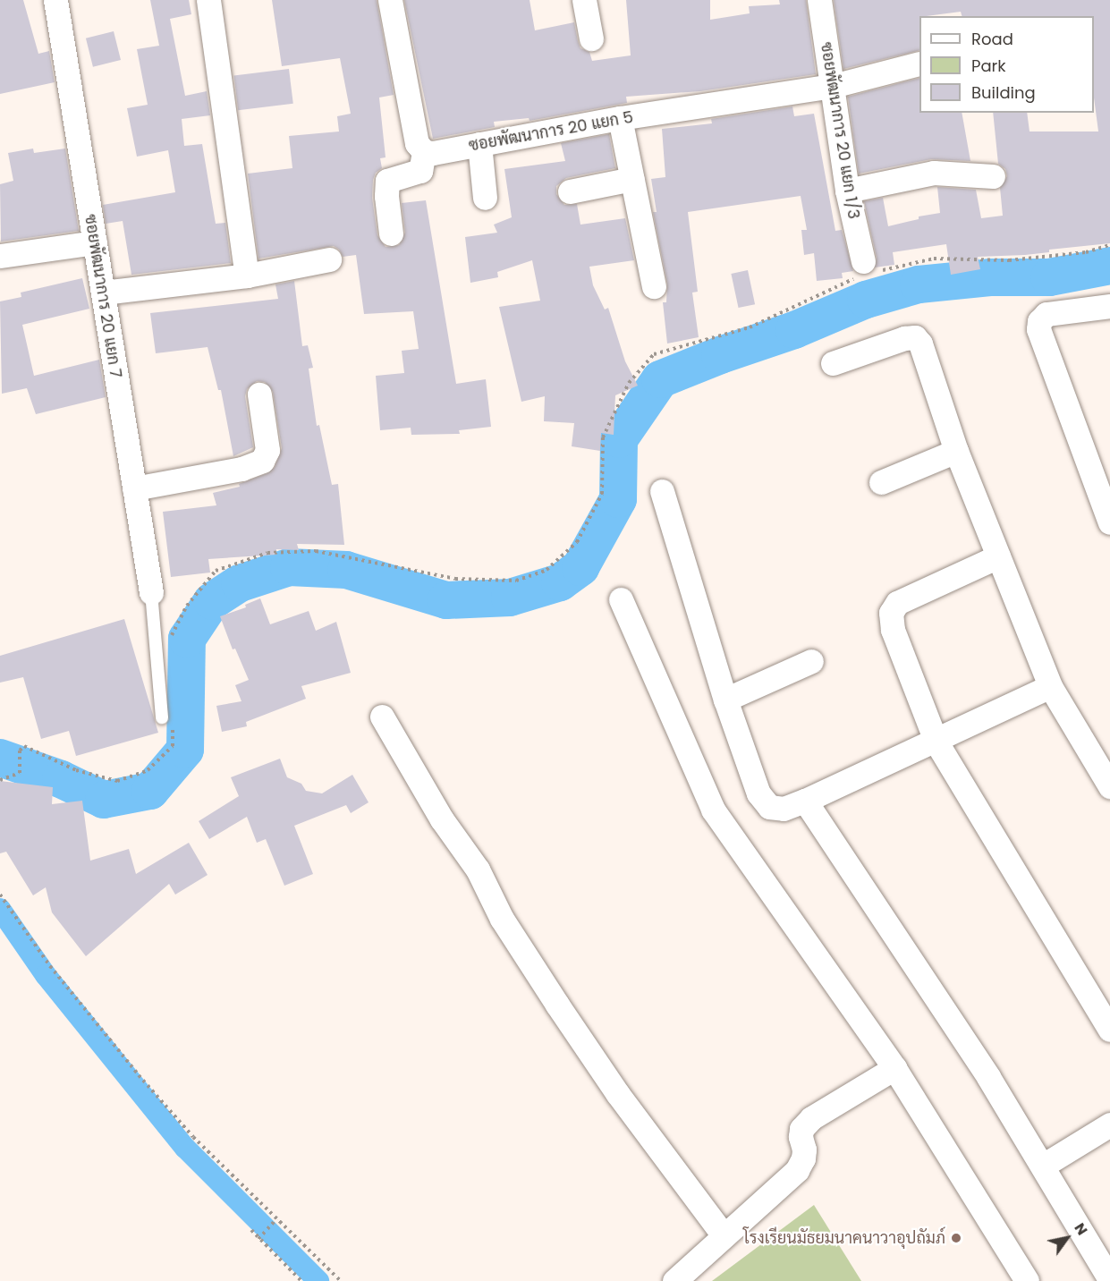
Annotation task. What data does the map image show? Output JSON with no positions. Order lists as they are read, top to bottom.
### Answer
{
  "streets": {
    "street": ["ซอยพัฒนาการ 20 แยก 1/3", "ซอยพัฒนาการ 20 แยก 5", "ซอยพัฒนาการ 20 แยก 7"]
  },
  "crossings": [
    ["ซอยพัฒนาการ 20 แยก 1/3", "ซอยพัฒนาการ 20 แยก 5"]
  ],
  "places": ["โรงเรียนมัธยมนาคนาวาอุปถัมภ์"],
  "legend": ["Road", "Park", "Building"],
  "north": "top right"
}
